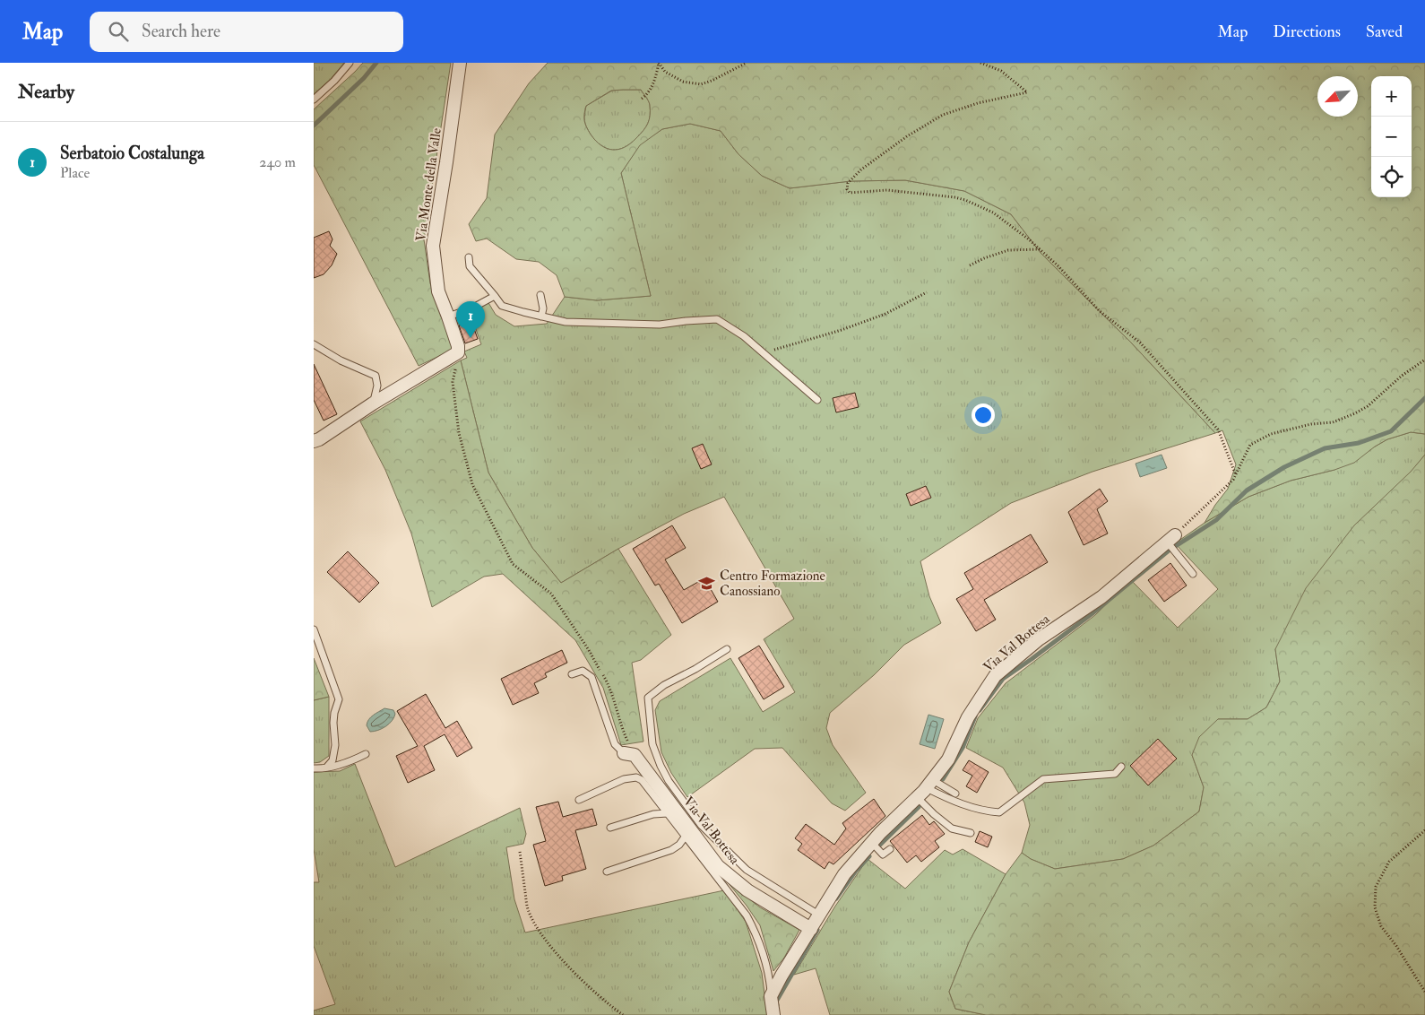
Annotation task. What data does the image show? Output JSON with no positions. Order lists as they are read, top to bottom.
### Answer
{
  "streets": {
    "street": ["Via Monte della Valle", "Via Val Bottesa"]
  },
  "places": {
    "school or university": ["Centro Formazione Canossiano"]
  },
  "north": "bottom left",
  "page": {
    "header": "Map",
    "search": "Search here",
    "nav": ["Map", "Directions", "Saved"],
    "heading": "Nearby",
    "map_buttons": ["+", "−"],
    "list": [
      {
        "mark": "1",
        "name": "Serbatoio Costalunga",
        "note": "Place",
        "value": "240 m"
      }
    ],
    "pins": "1"
  }
}
